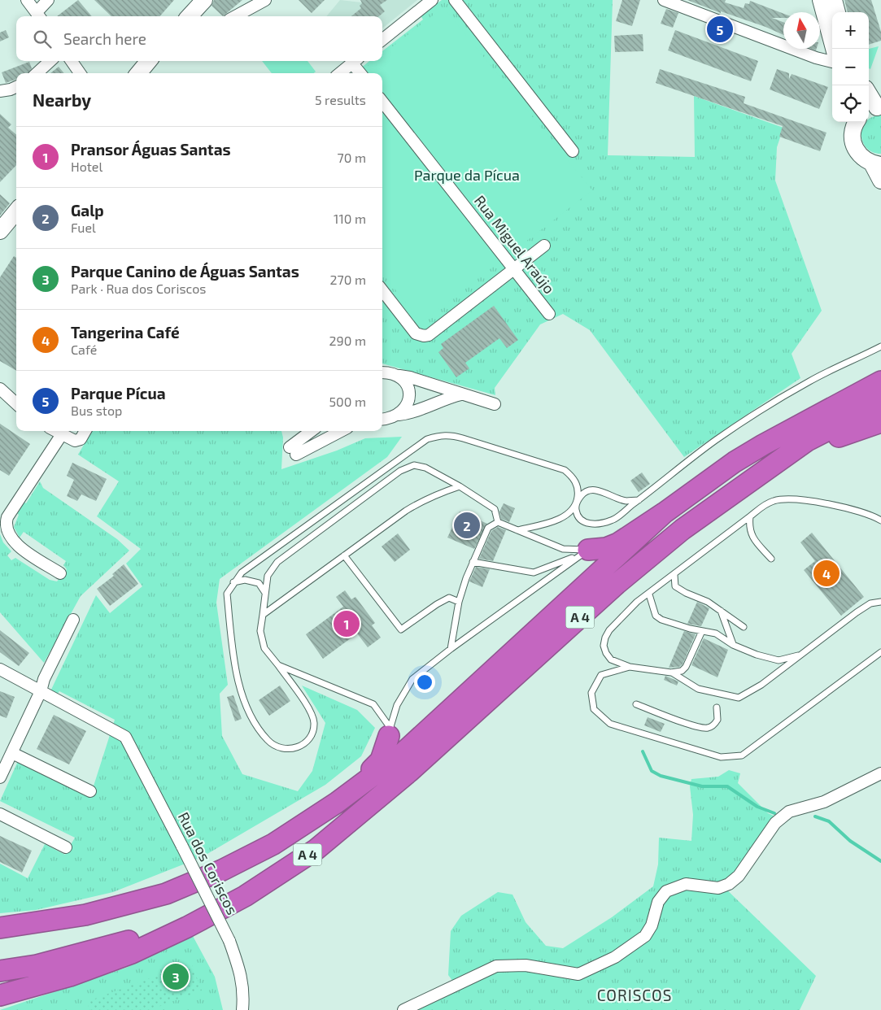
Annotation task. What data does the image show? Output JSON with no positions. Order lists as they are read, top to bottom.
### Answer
{
  "streets": {
    "highway": ["A 4"],
    "street": ["Rua Miguel Araújo", "Rua dos Coriscos"]
  },
  "districts": ["CORISCOS"],
  "parks": ["Parque da Pícua"],
  "north": "top",
  "page": {
    "map_buttons": ["+", "−"],
    "pins": [
      "5",
      "2",
      "4",
      "1",
      "3"
    ],
    "search": "Search here",
    "heading": ["Nearby", "5 results"],
    "list": [
      {
        "mark": "1",
        "name": "Pransor Águas Santas",
        "note": "Hotel",
        "value": "70 m"
      },
      {
        "mark": "2",
        "name": "Galp",
        "note": "Fuel",
        "value": "110 m"
      },
      {
        "mark": "3",
        "name": "Parque Canino de Águas Santas",
        "note": "Park · Rua dos Coriscos",
        "value": "270 m"
      },
      {
        "mark": "4",
        "name": "Tangerina Café",
        "note": "Café",
        "value": "290 m"
      },
      {
        "mark": "5",
        "name": "Parque Pícua",
        "note": "Bus stop",
        "value": "500 m"
      }
    ]
  }
}
